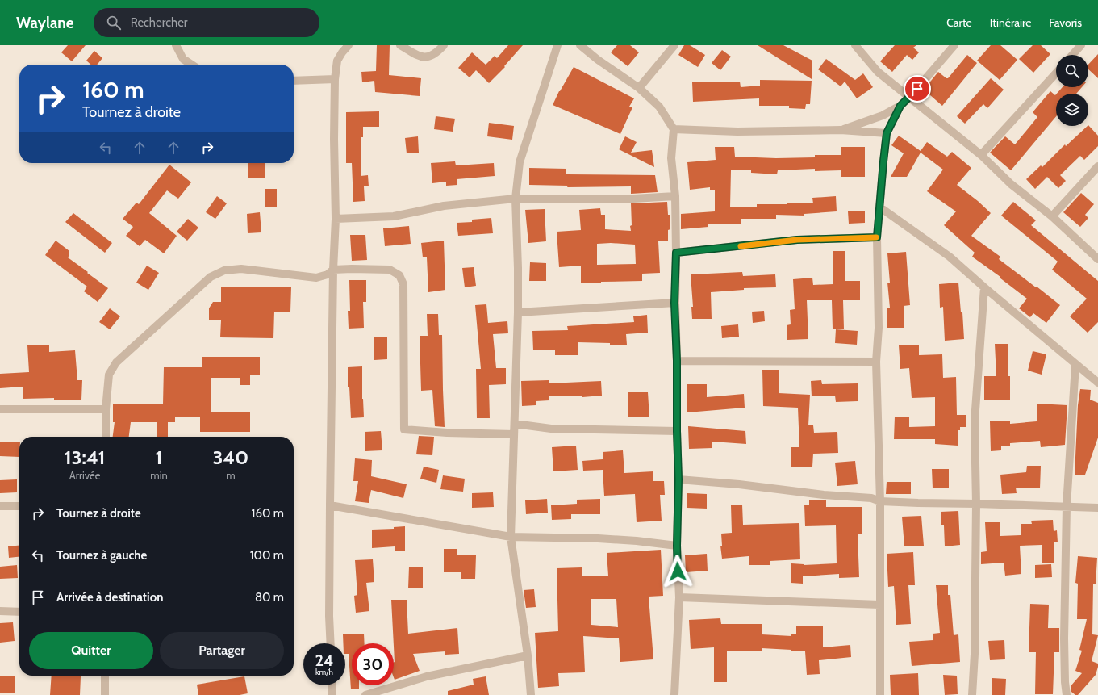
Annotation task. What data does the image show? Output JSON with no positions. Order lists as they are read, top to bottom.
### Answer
{
  "page": {
    "header": "Waylane",
    "search": "Rechercher",
    "nav": ["Carte", "Itinéraire", "Favoris"],
    "turn": ["160 m", "Tournez à droite"],
    "eta": [
      "13:41",
      "Arrivée",
      "1",
      "min",
      "340",
      "m"
    ],
    "list": [
      {
        "name": "Tournez à droite",
        "value": "160 m"
      },
      {
        "name": "Tournez à gauche",
        "value": "100 m"
      },
      {
        "name": "Arrivée à destination",
        "value": "80 m"
      }
    ],
    "buttons": ["Quitter", "Partager"],
    "speed": "24 km/h",
    "limit": "30"
  }
}
